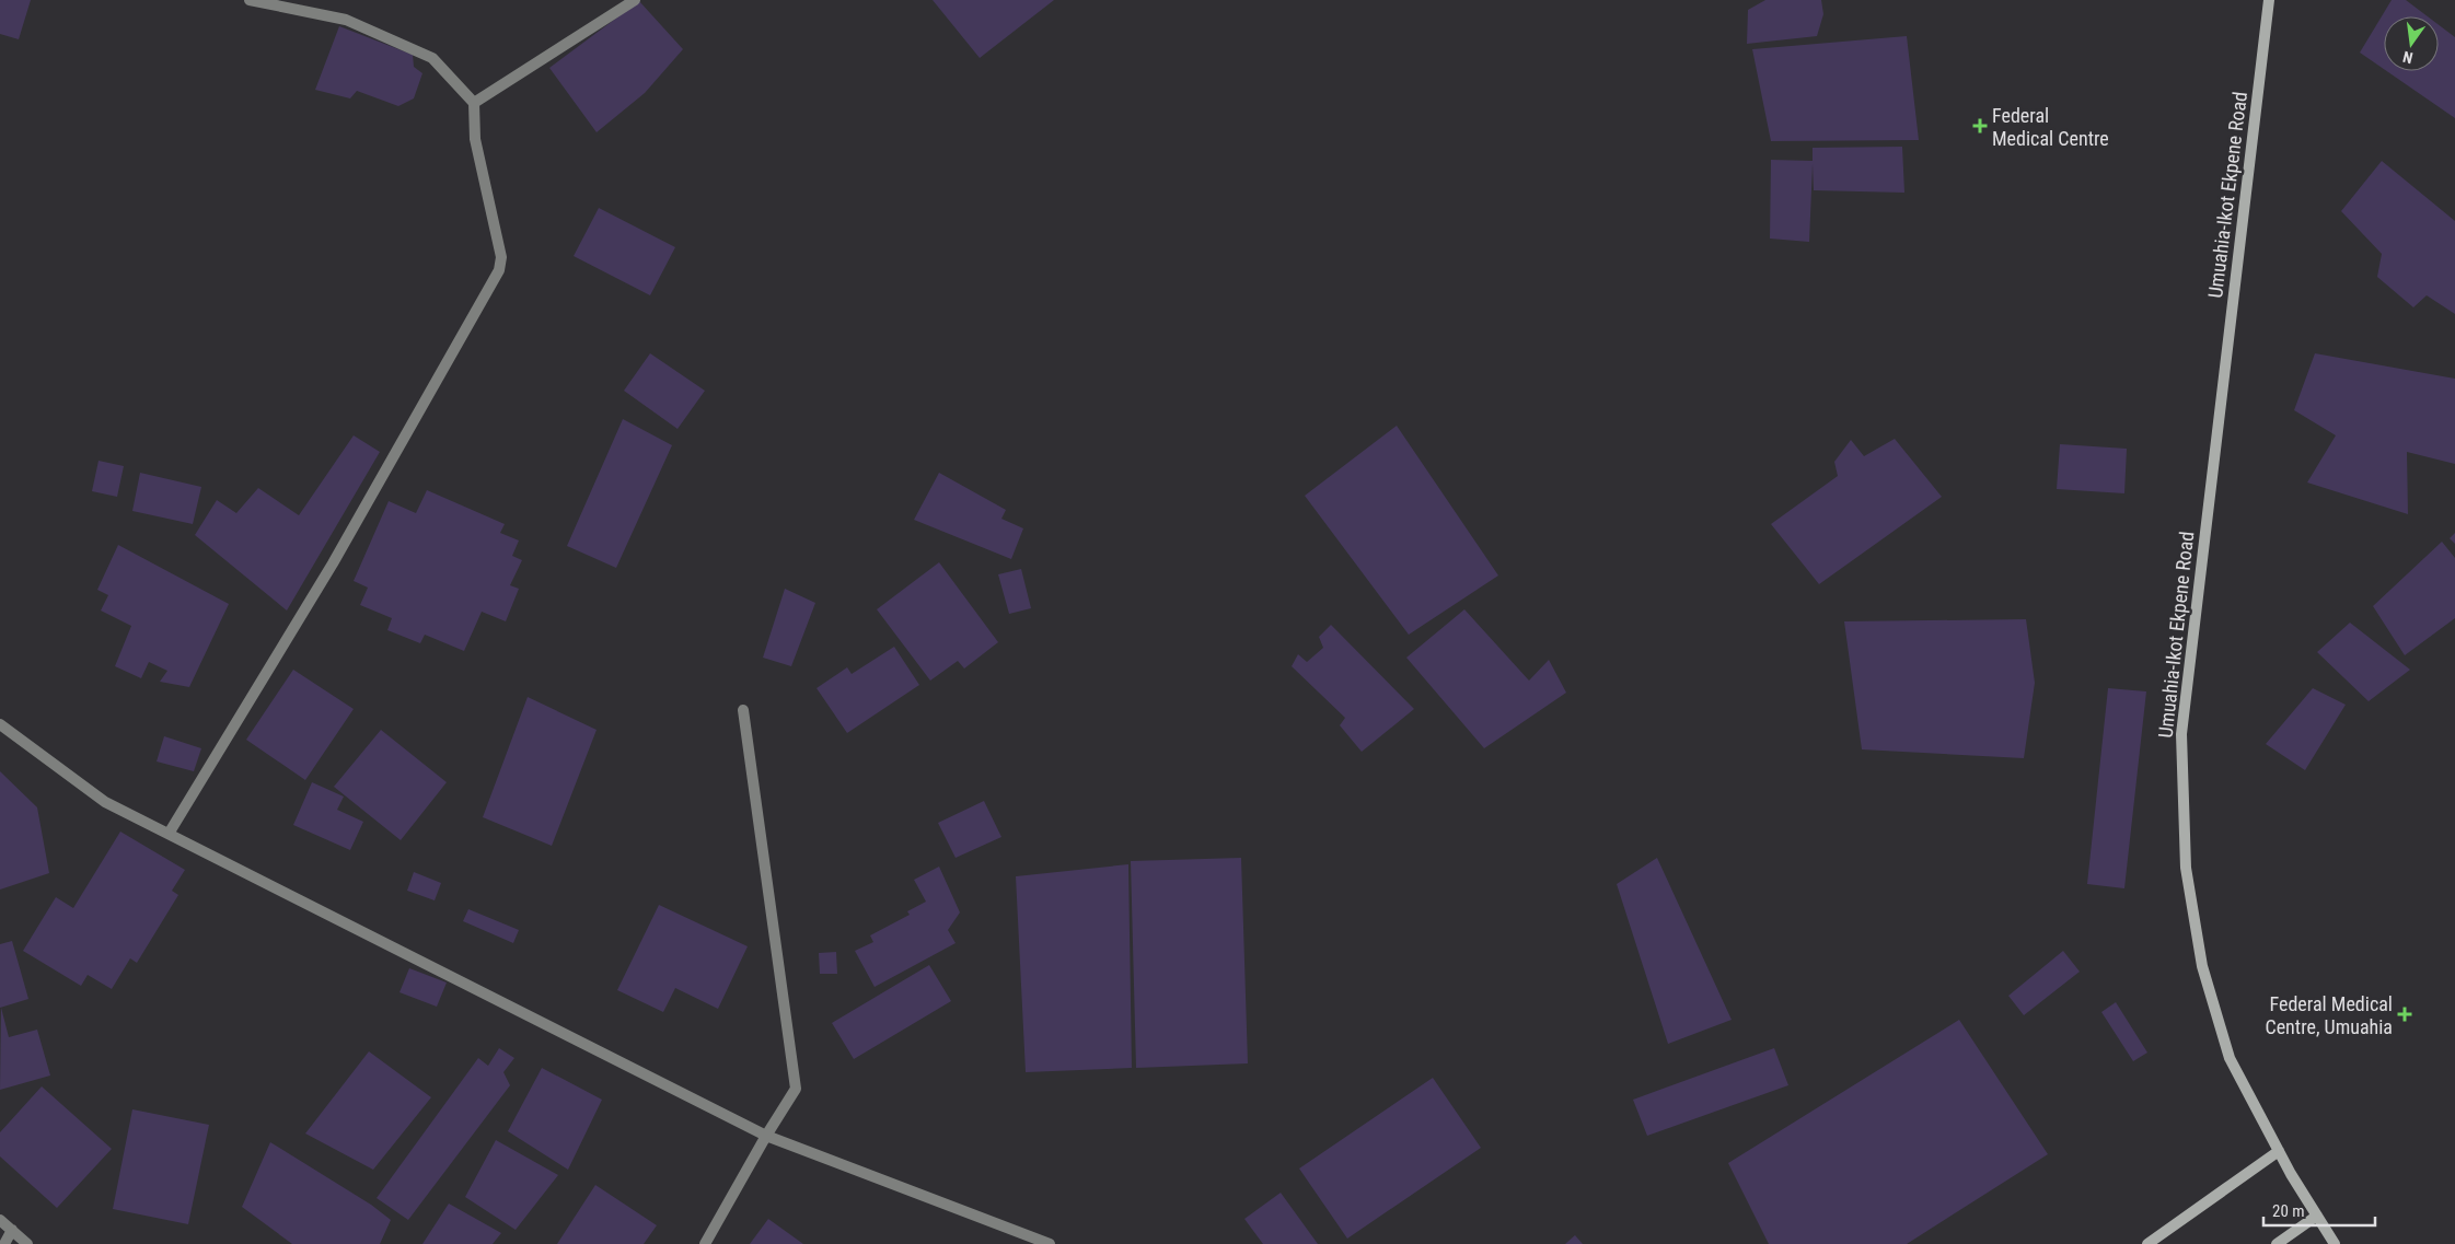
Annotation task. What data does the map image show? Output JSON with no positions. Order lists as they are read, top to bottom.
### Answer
{
  "streets": {
    "main road": ["Umuahia-Ikot Ekpene Road"]
  },
  "places": {
    "health": ["Federal Medical Centre", "Federal Medical Centre, Umuahia"]
  },
  "scale_bar": "20 m",
  "north": "bottom"
}
